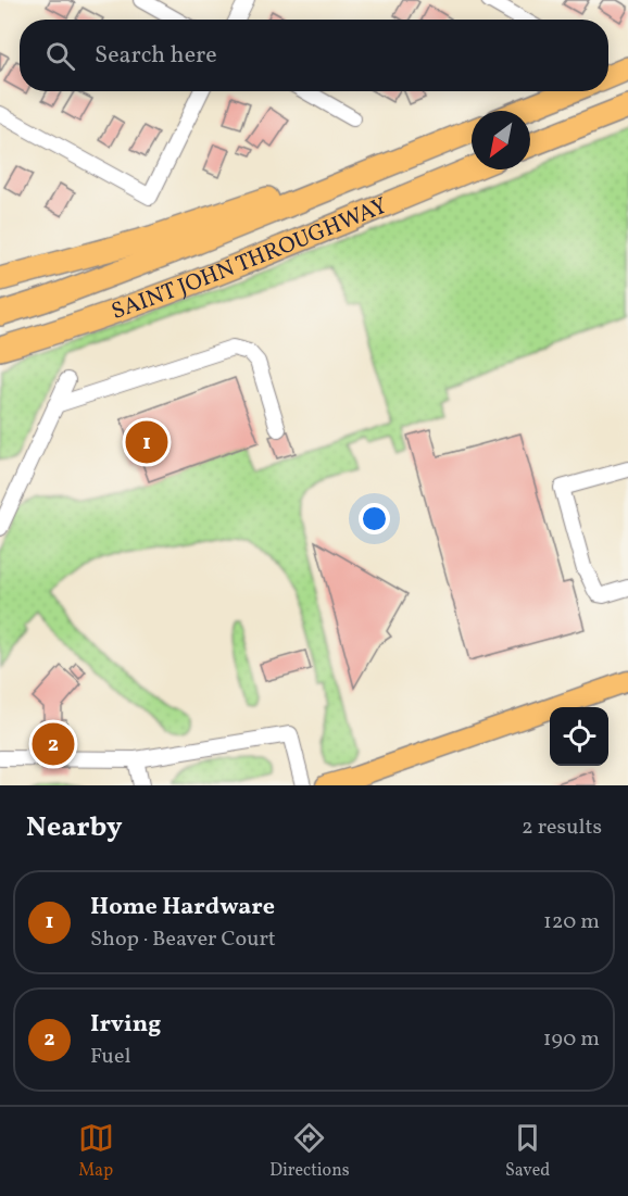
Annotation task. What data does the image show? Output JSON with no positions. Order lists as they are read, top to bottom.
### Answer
{
  "streets": {
    "highway": ["SAINT JOHN THROUGHWAY"]
  },
  "north": "bottom left",
  "page": {
    "search": "Search here",
    "pins": ["1", "2"],
    "heading": ["Nearby", "2 results"],
    "list": [
      {
        "mark": "1",
        "name": "Home Hardware",
        "note": "Shop · Beaver Court",
        "value": "120 m"
      },
      {
        "mark": "2",
        "name": "Irving",
        "note": "Fuel",
        "value": "190 m"
      }
    ],
    "nav": ["Map", "Directions", "Saved"]
  }
}
